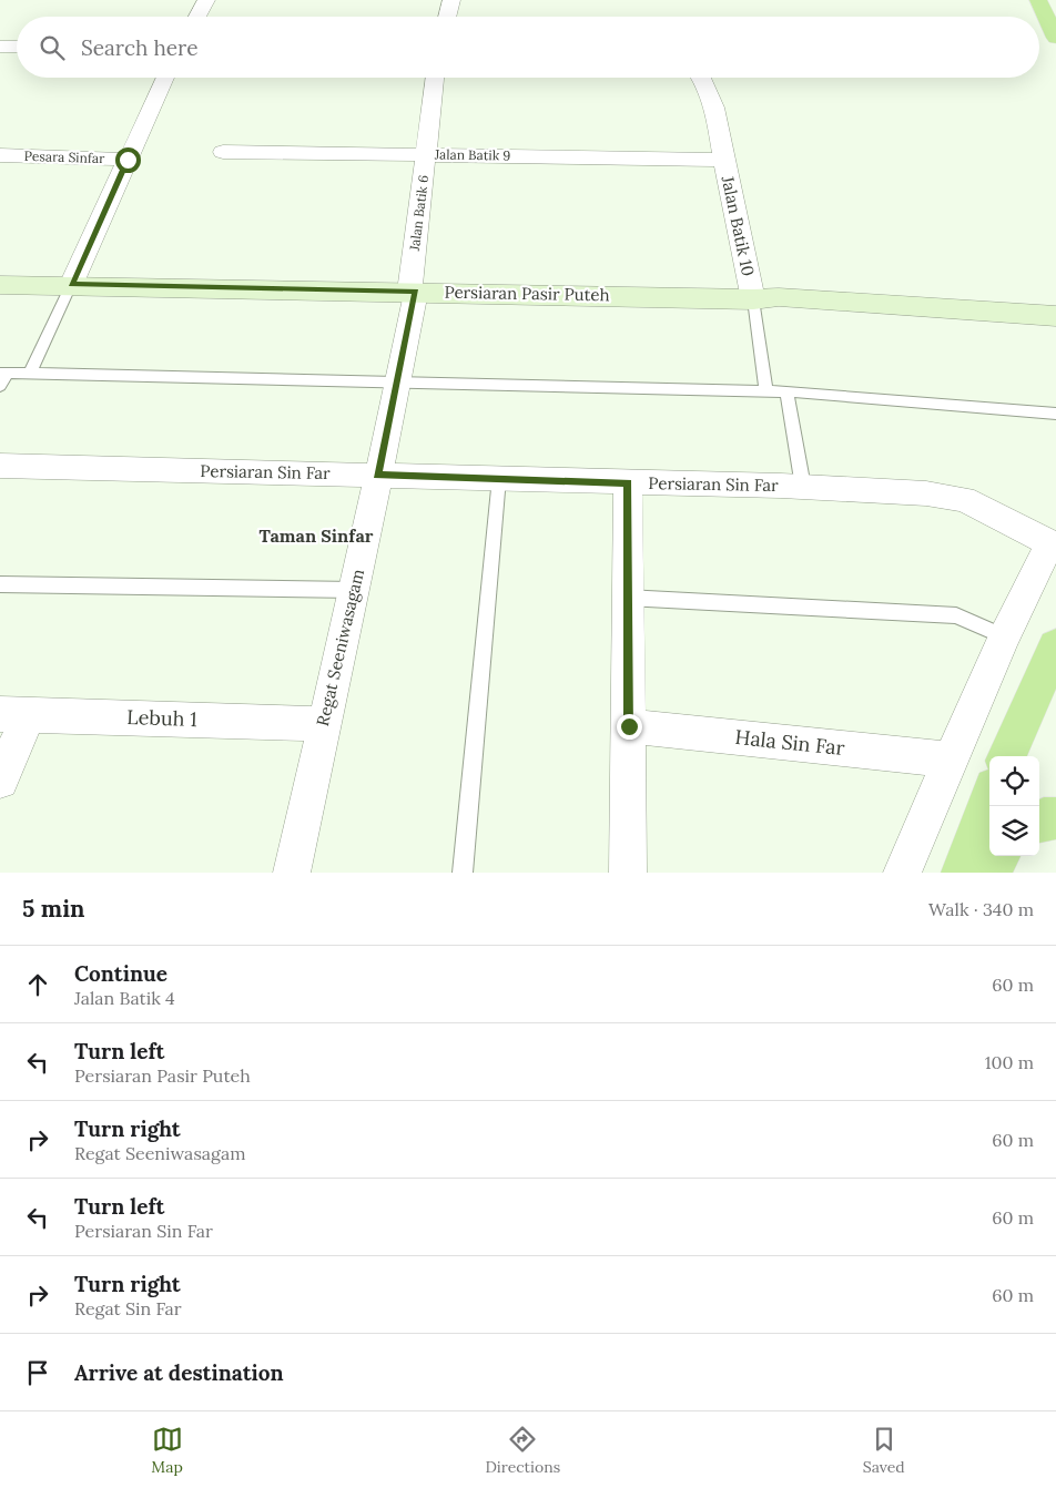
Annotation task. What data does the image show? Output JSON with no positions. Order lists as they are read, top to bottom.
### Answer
{
  "streets": {
    "street": [
      "Jalan Batik 9",
      "Pesara Sinfar",
      "Jalan Batik 6",
      "Jalan Batik 10",
      "Persiaran Pasir Puteh",
      "Persiaran Sin Far",
      "Regat Seeniwasagam",
      "Lebuh 1",
      "Hala Sin Far"
    ]
  },
  "crossings": [
    ["Jalan Batik 9", "Jalan Batik 6"],
    ["Jalan Batik 9", "Jalan Batik 10"],
    ["Jalan Batik 6", "Persiaran Pasir Puteh"],
    ["Jalan Batik 6", "Regat Seeniwasagam"],
    ["Jalan Batik 10", "Persiaran Pasir Puteh"],
    ["Persiaran Pasir Puteh", "Regat Seeniwasagam"],
    ["Persiaran Sin Far", "Regat Seeniwasagam"],
    ["Regat Seeniwasagam", "Lebuh 1"]
  ],
  "districts": ["Taman Sinfar"],
  "page": {
    "search": "Search here",
    "heading": ["5 min", "Walk · 340 m"],
    "list": [
      ["Continue", "Jalan Batik 4", "60 m"],
      ["Turn left", "Persiaran Pasir Puteh", "100 m"],
      ["Turn right", "Regat Seeniwasagam", "60 m"],
      ["Turn left", "Persiaran Sin Far", "60 m"],
      ["Turn right", "Regat Sin Far", "60 m"],
      "Arrive at destination"
    ],
    "nav": ["Map", "Directions", "Saved"]
  }
}
